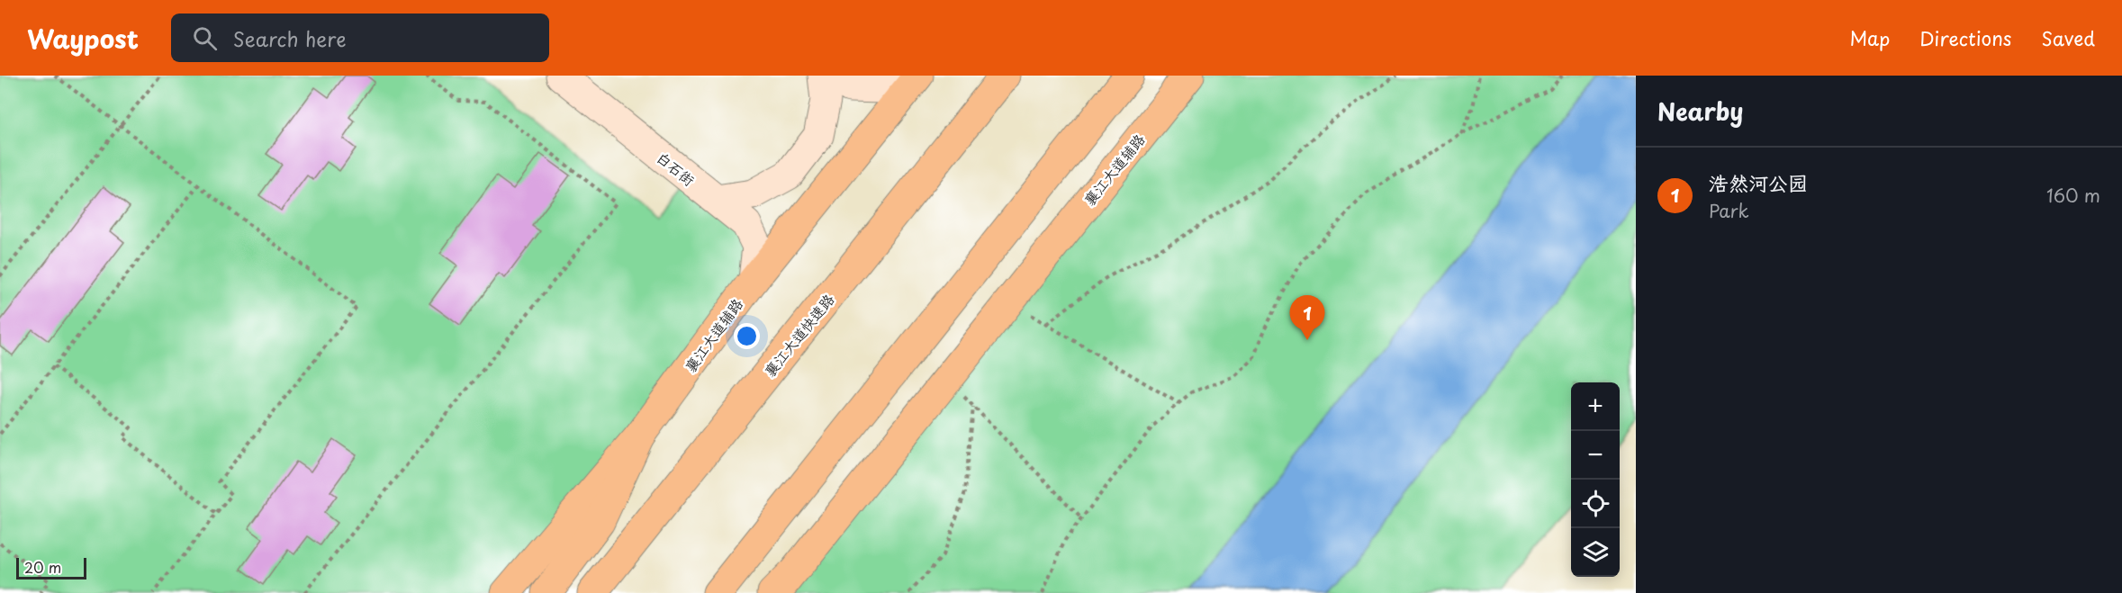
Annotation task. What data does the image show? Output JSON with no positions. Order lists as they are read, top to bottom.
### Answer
{
  "streets": {
    "main road": ["襄江大道辅路", "襄江大道快速路"],
    "street": ["白石街"]
  },
  "crossings": [
    ["白石街", "襄江大道辅路"]
  ],
  "scale_bar": "20 m",
  "page": {
    "header": "Waypost",
    "search": "Search here",
    "nav": ["Map", "Directions", "Saved"],
    "heading": "Nearby",
    "list": [
      {
        "mark": "1",
        "name": "浩然河公园",
        "note": "Park",
        "value": "160 m"
      }
    ],
    "pins": "1",
    "map_buttons": ["+", "−"],
    "scale": "20 m"
  }
}
